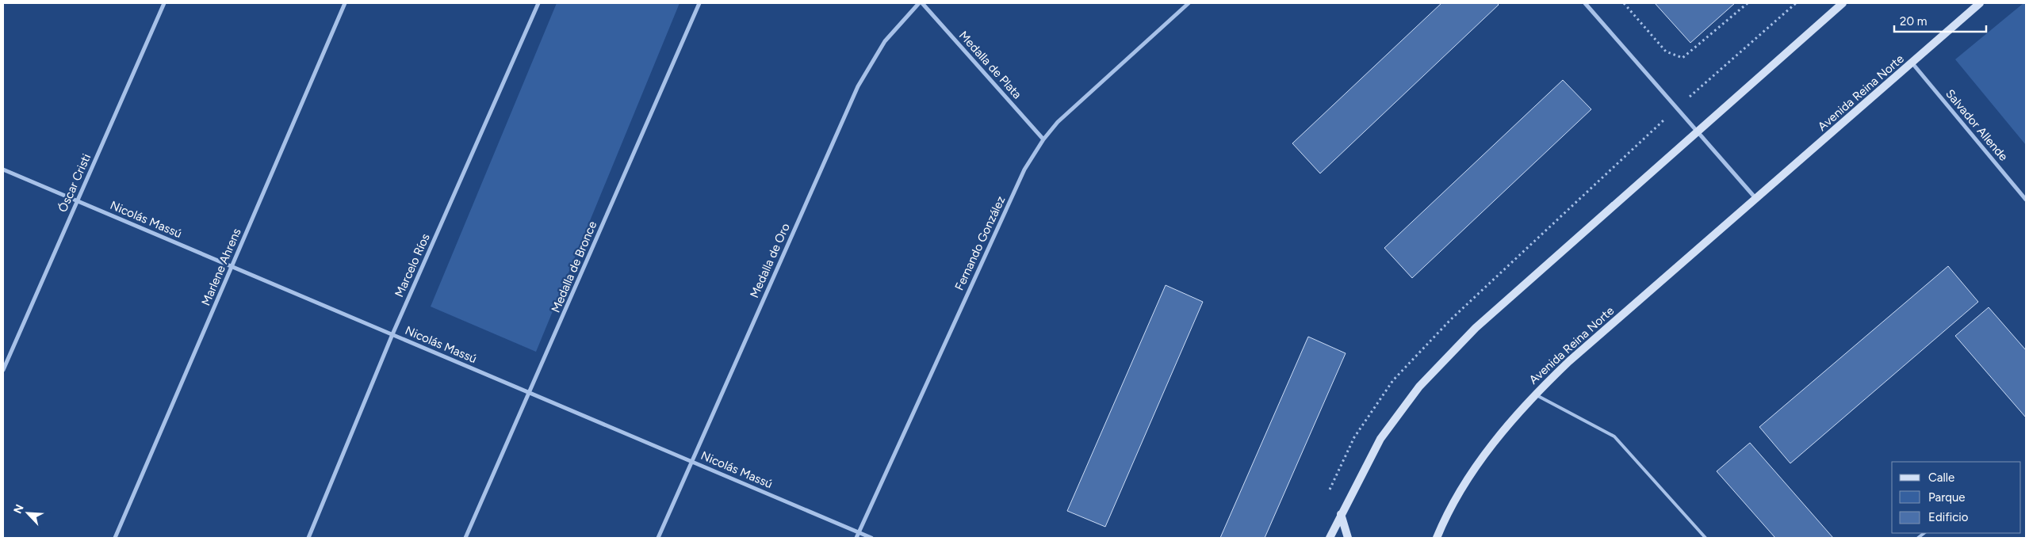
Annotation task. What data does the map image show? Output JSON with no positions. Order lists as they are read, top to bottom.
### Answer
{
  "streets": {
    "street": [
      "Medalla de Plata",
      "Avenida Reina Norte",
      "Salvador Allende",
      "Óscar Cristi",
      "Nicolás Massú",
      "Fernando González",
      "Medalla de Oro",
      "Marcelo Ríos",
      "Marlene Ahrens",
      "Medalla de Bronce"
    ]
  },
  "crossings": [
    ["Medalla de Plata", "Fernando González"],
    ["Avenida Reina Norte", "Salvador Allende"],
    ["Óscar Cristi", "Nicolás Massú"],
    ["Nicolás Massú", "Fernando González"],
    ["Nicolás Massú", "Medalla de Oro"],
    ["Nicolás Massú", "Marcelo Ríos"],
    ["Nicolás Massú", "Marlene Ahrens"],
    ["Nicolás Massú", "Medalla de Bronce"]
  ],
  "legend": ["Calle", "Parque", "Edificio"],
  "scale_bar": "20 m",
  "north": "top left"
}
